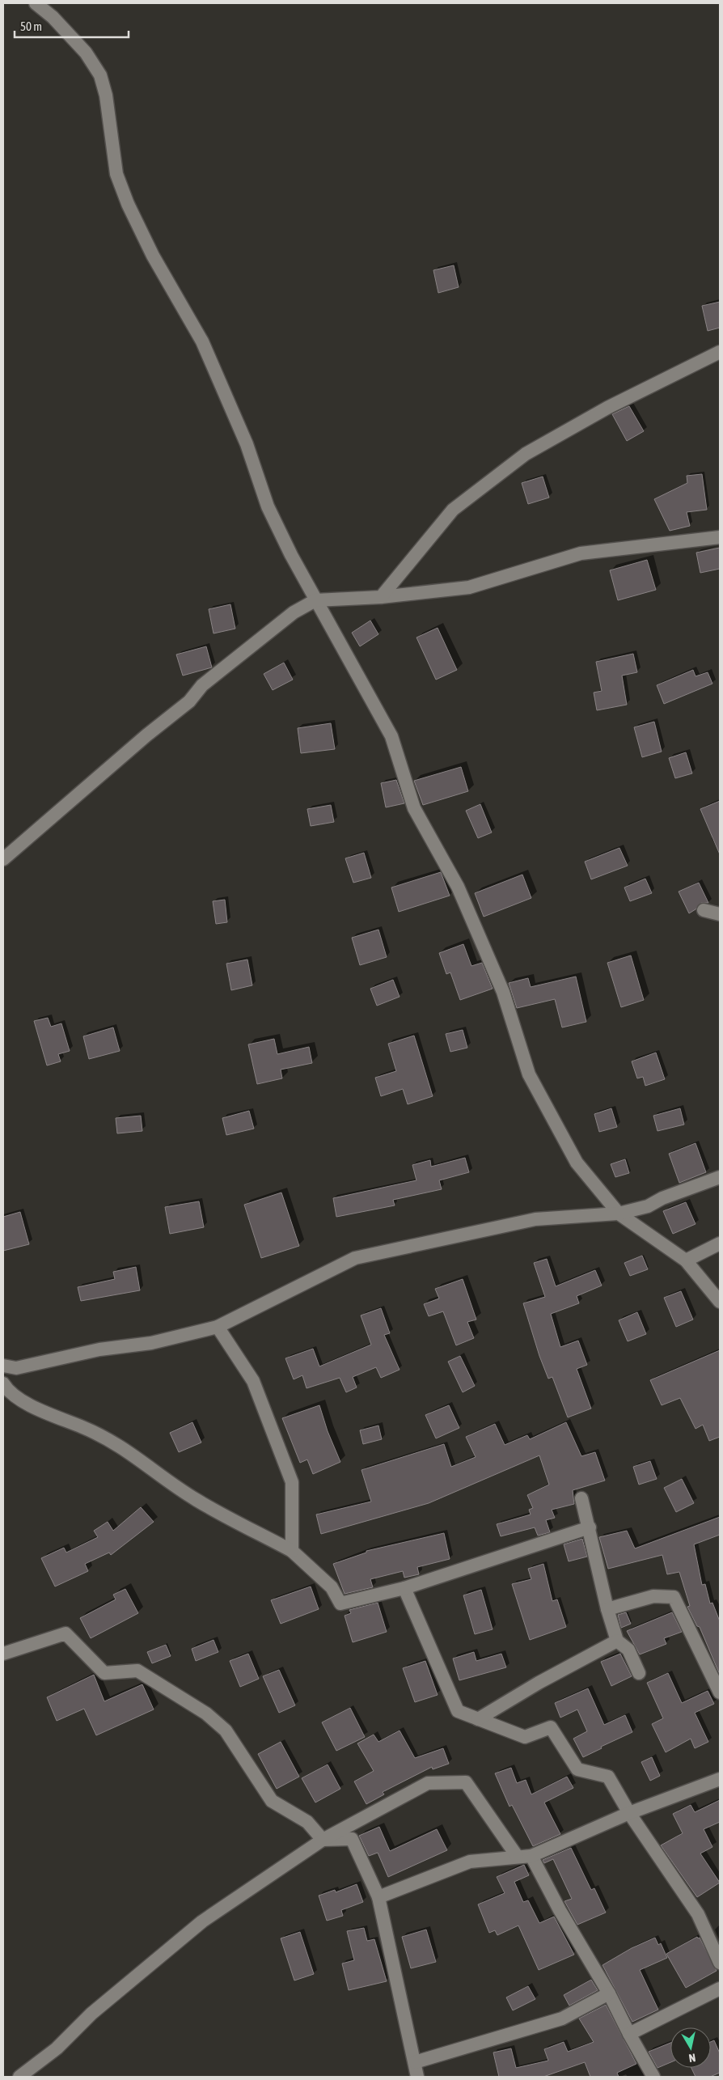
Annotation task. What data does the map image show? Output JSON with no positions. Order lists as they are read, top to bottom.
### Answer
{
  "scale_bar": "50 m",
  "north": "bottom"
}
